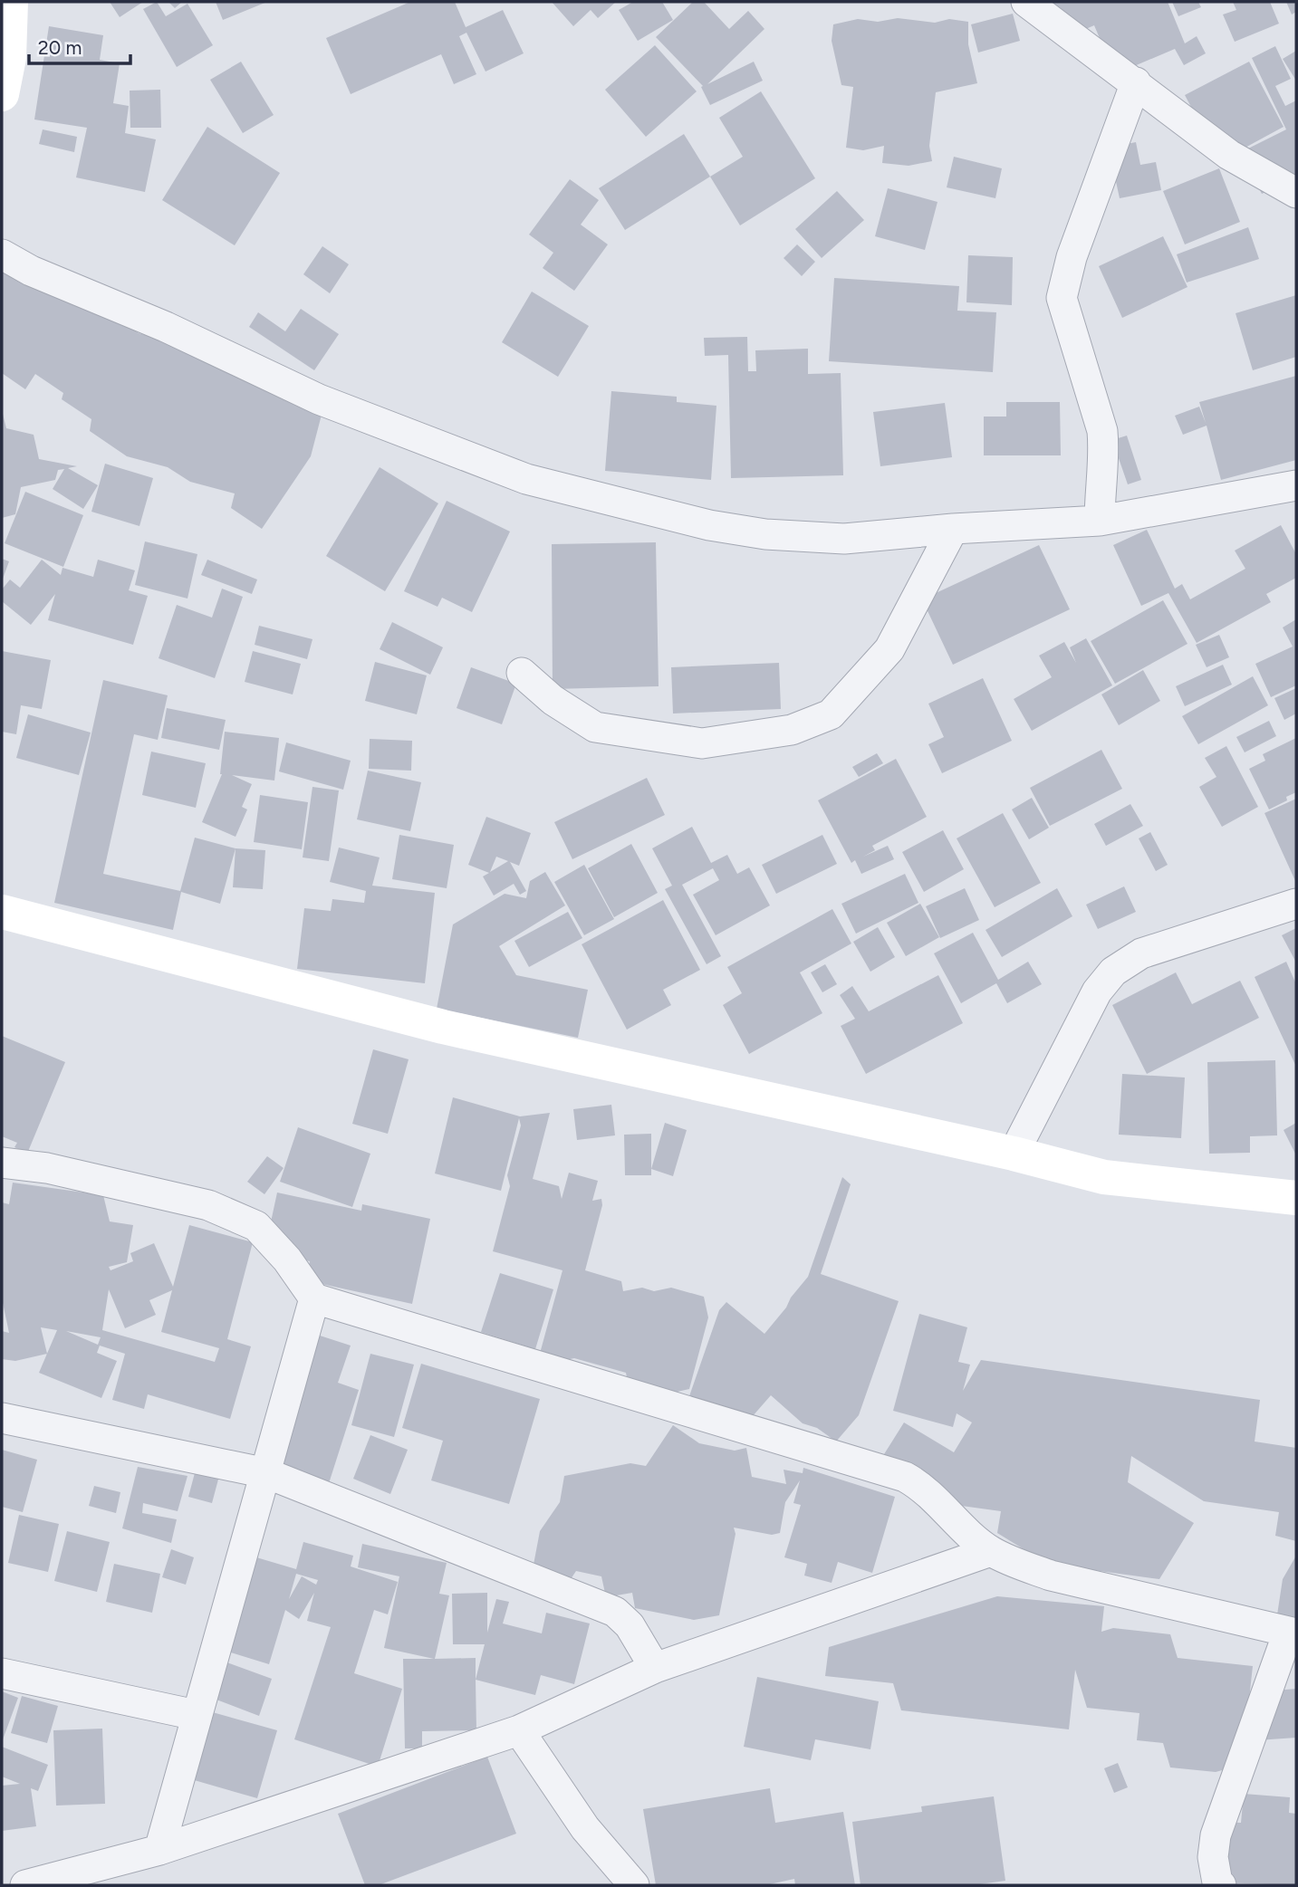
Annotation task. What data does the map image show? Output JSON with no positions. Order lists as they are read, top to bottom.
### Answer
{
  "scale_bar": "20 m"
}
